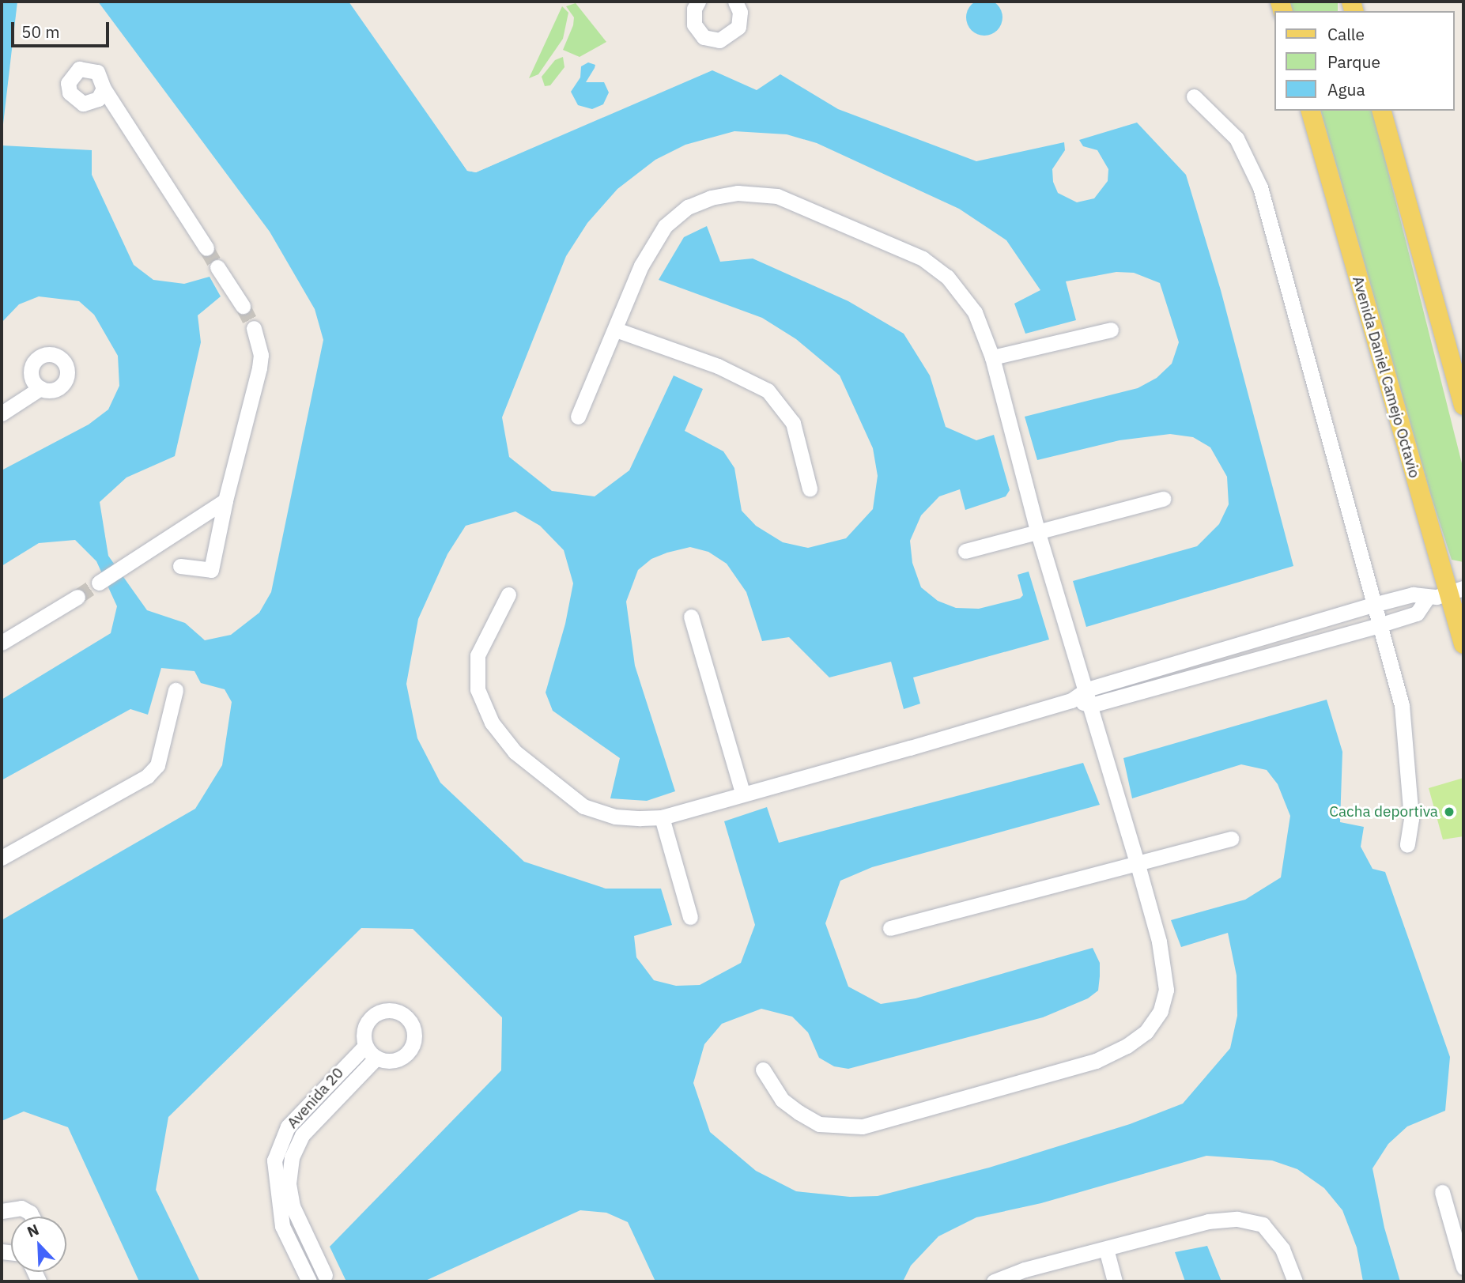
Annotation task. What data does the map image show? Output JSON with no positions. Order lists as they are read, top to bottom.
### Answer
{
  "streets": {
    "main road": ["Avenida Daniel Camejo Octavio"],
    "street": ["Avenida 20"]
  },
  "places": ["Cacha deportiva"],
  "legend": ["Calle", "Parque", "Agua"],
  "scale_bar": "50 m",
  "north": "top left"
}
